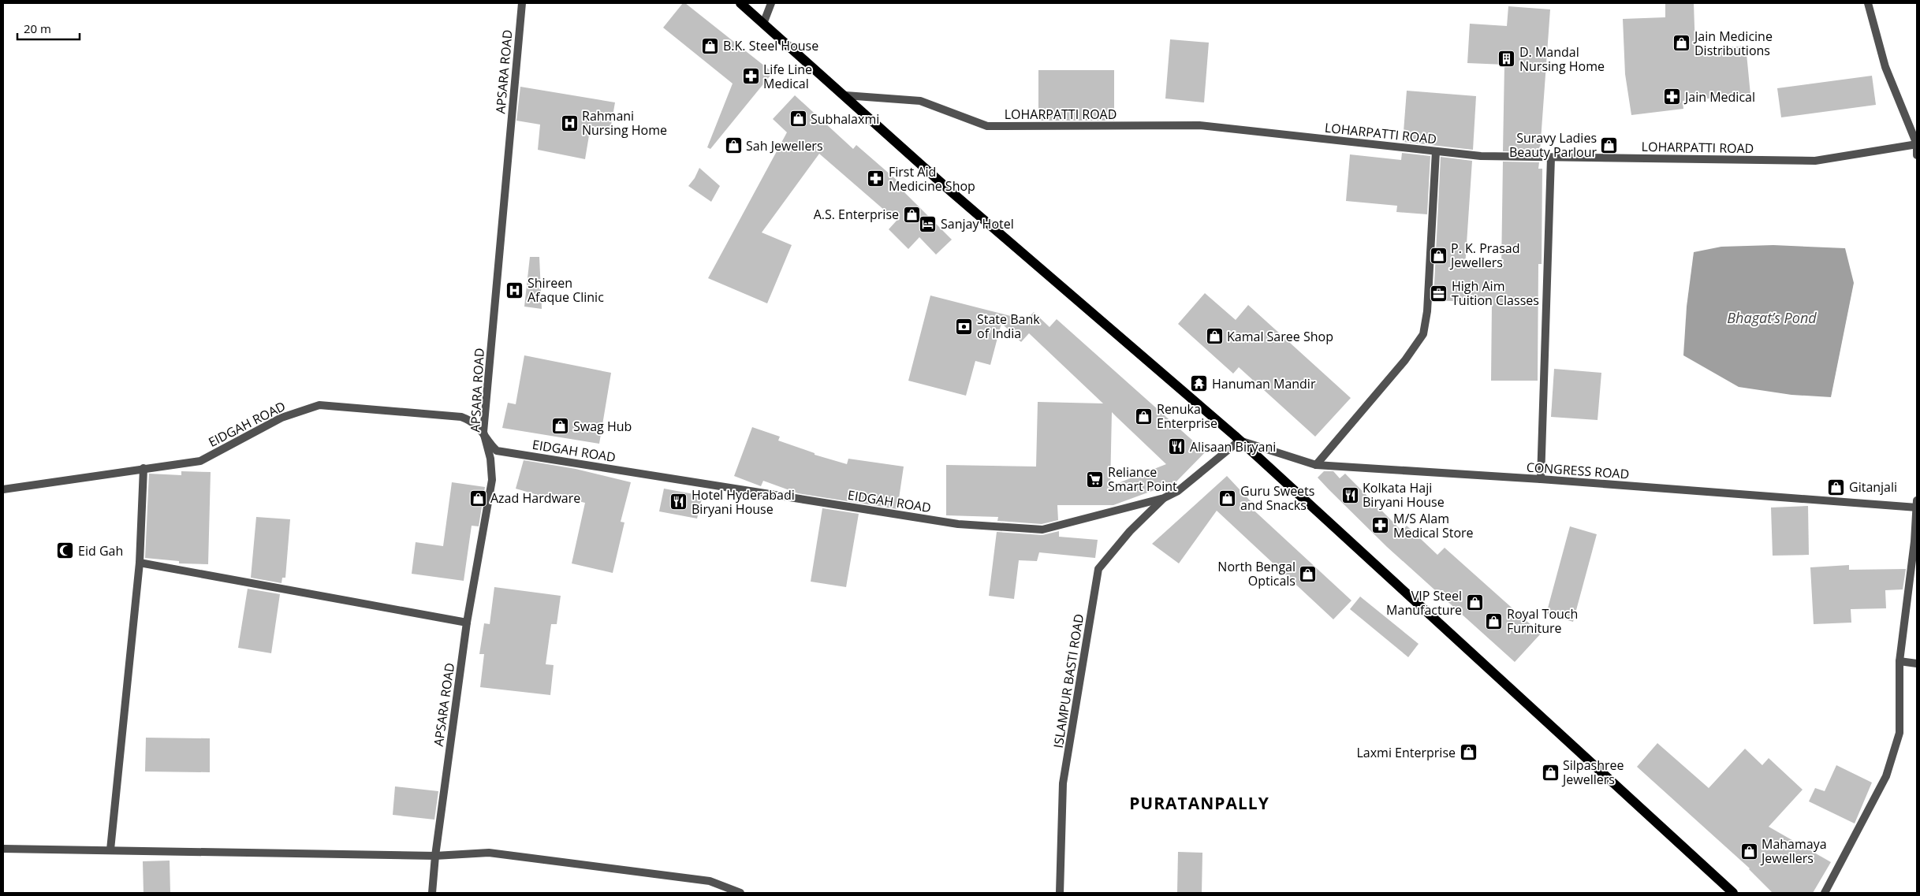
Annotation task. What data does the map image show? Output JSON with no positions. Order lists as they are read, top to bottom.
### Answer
{
  "streets": {
    "street": [
      "APSARA ROAD",
      "LOHARPATTI ROAD",
      "EIDGAH ROAD",
      "CONGRESS ROAD",
      "ISLAMPUR BASTI ROAD"
    ]
  },
  "crossings": [
    ["APSARA ROAD", "EIDGAH ROAD"],
    ["EIDGAH ROAD", "ISLAMPUR BASTI ROAD"]
  ],
  "districts": ["PURATANPALLY"],
  "water": ["Bhagat’s Pond"],
  "places": {
    "shop": [
      "Jain Medicine Distributions",
      "B.K. Steel House",
      "Subhalaxmi",
      "Suravy Ladies Beauty Parlour",
      "Sah Jewellers",
      "A.S. Enterprise",
      "P. K. Prasad Jewellers",
      "Kamal Saree Shop",
      "Renuka Enterprise",
      "Swag Hub",
      "Gitanjali",
      "Azad Hardware",
      "Guru Sweets and Snacks",
      "North Bengal Opticals",
      "VIP Steel Manufacture",
      "Royal Touch Furniture",
      "Laxmi Enterprise",
      "Silpashree Jewellers",
      "Mahamaya Jewellers"
    ],
    "building": ["D. Mandal Nursing Home"],
    "pharmacy": [
      "Life Line Medical",
      "Jain Medical",
      "First Aid Medicine Shop",
      "M/S Alam Medical Store"
    ],
    "hospital": ["Rahmani Nursing Home", "Shireen Afaque Clinic"],
    "hotel": ["Sanjay Hotel"],
    "office": ["High Aim Tuition Classes"],
    "bank": ["State Bank of India"],
    "temple": ["Hanuman Mandir"],
    "restaurant": ["Alisaan Biryani", "Kolkata Haji Biryani House", "Hotel Hyderabadi Biryani House"],
    "supermarket": ["Reliance Smart Point"],
    "mosque": ["Eid Gah"]
  },
  "scale_bar": "20 m"
}
